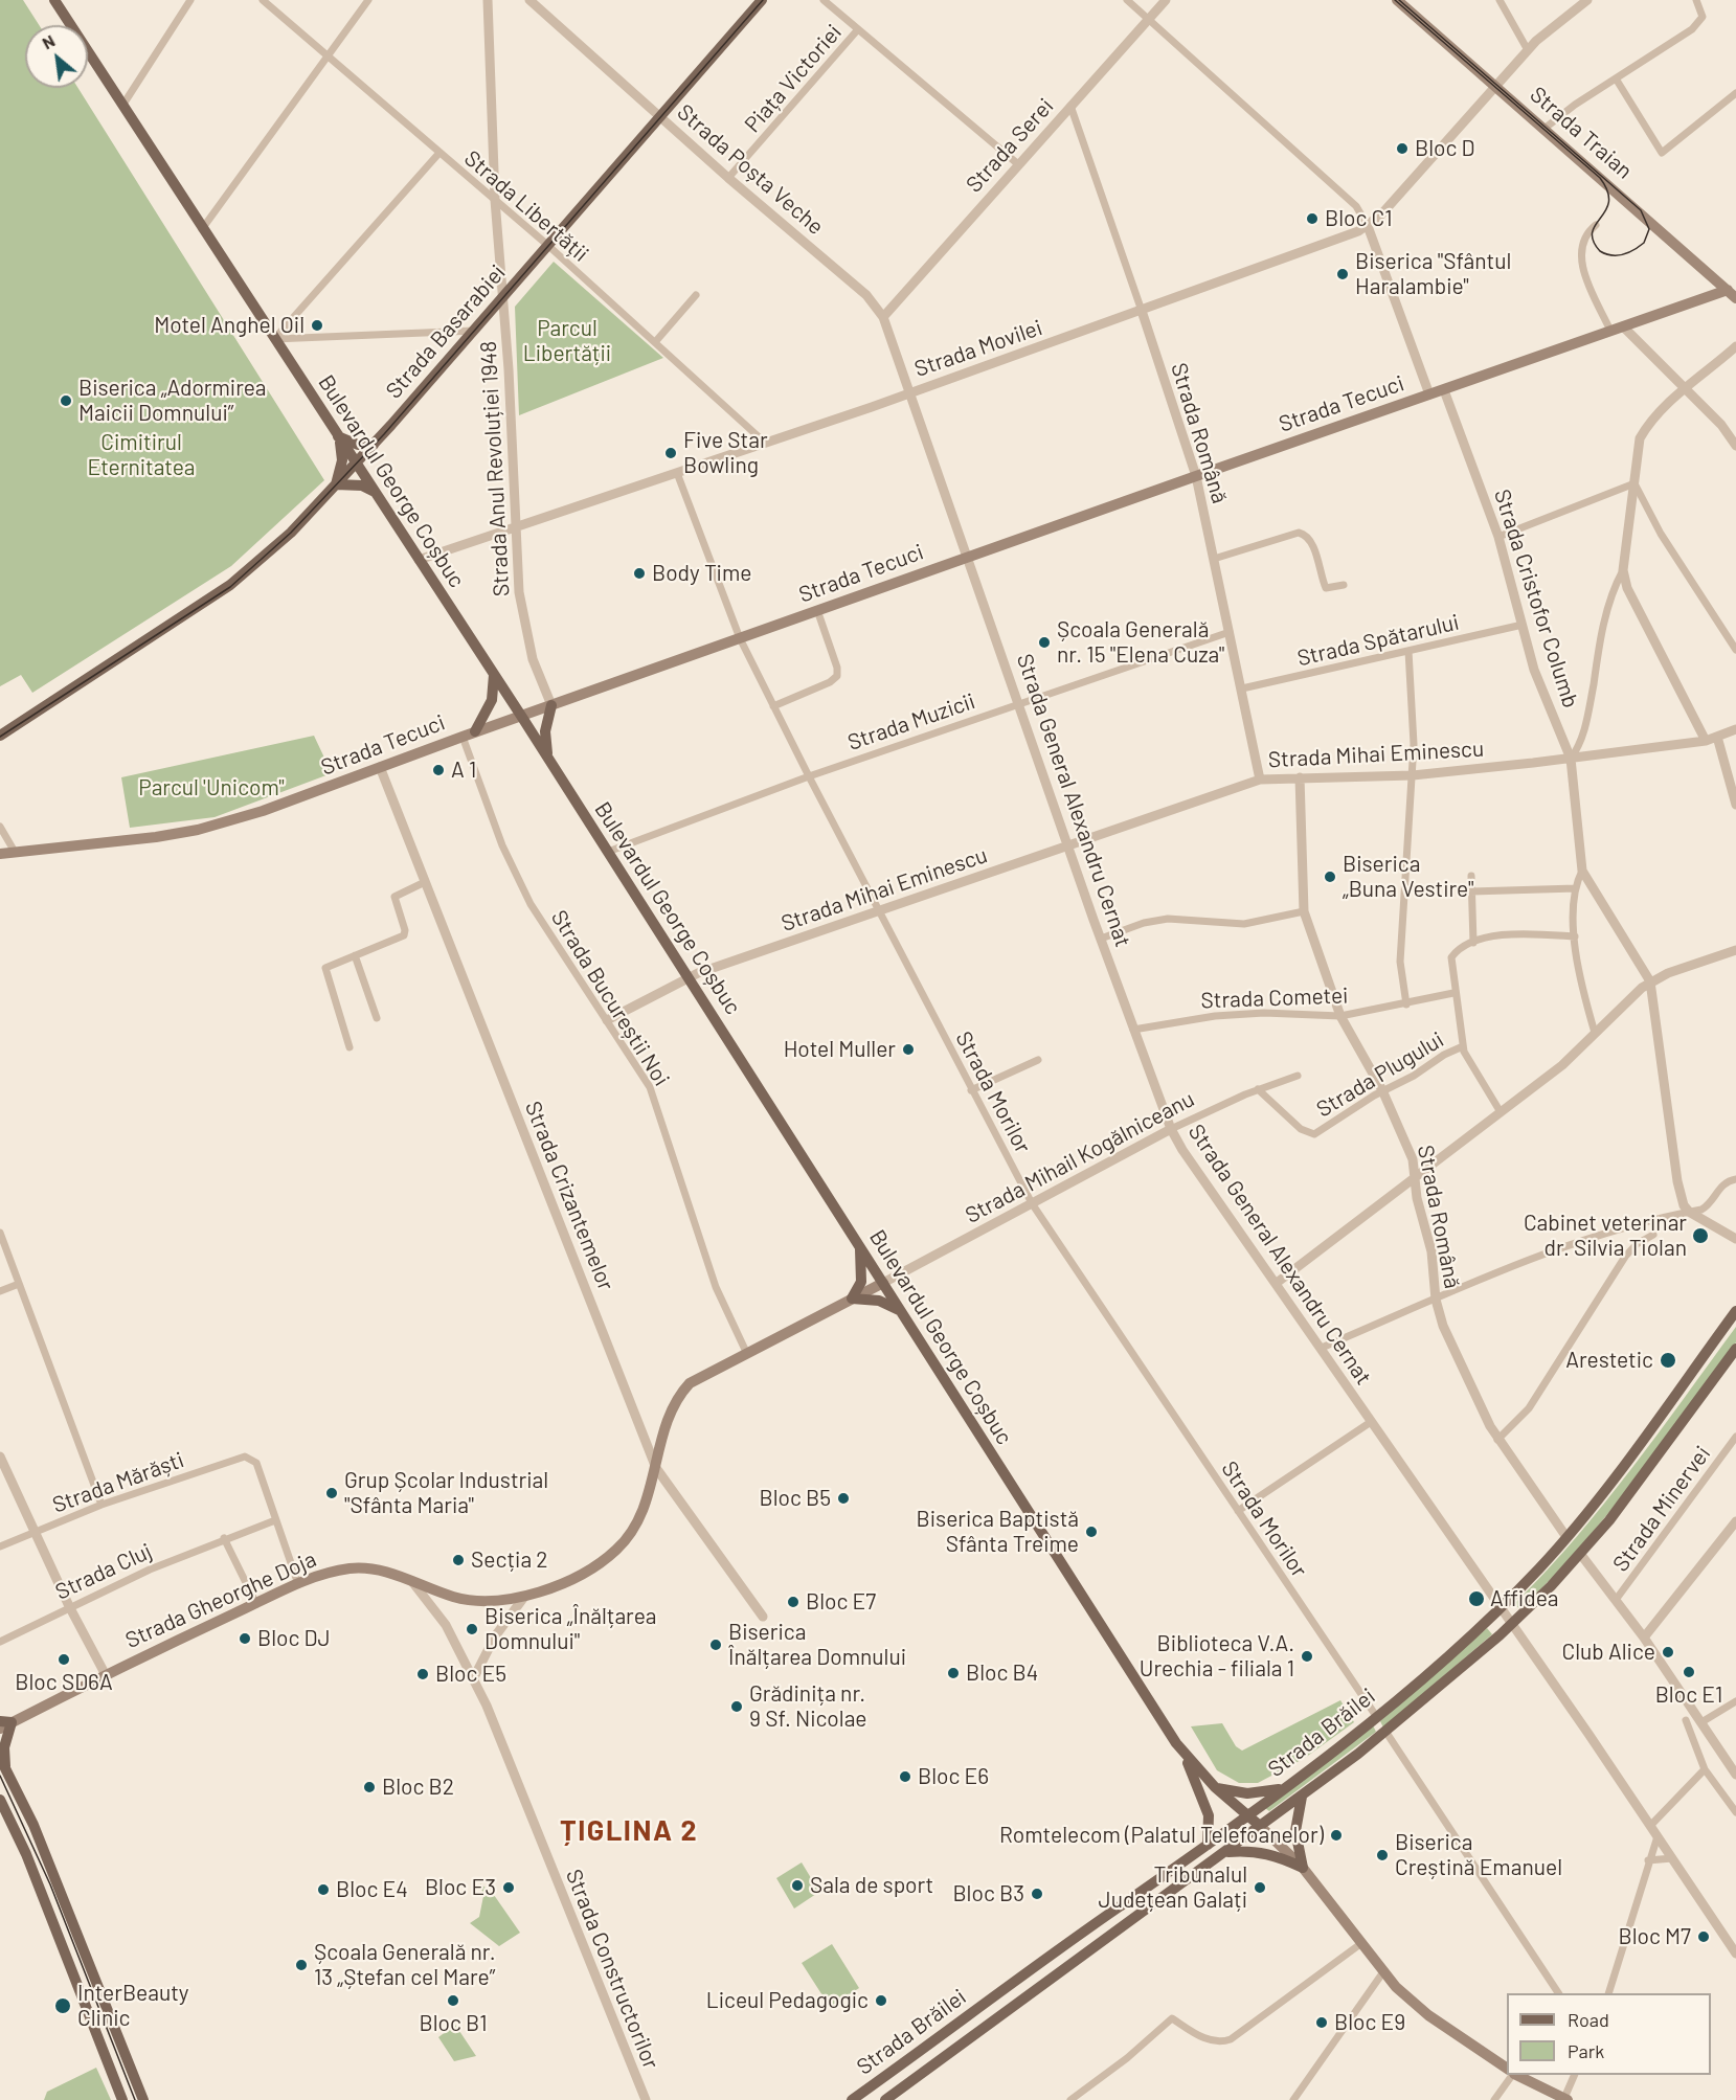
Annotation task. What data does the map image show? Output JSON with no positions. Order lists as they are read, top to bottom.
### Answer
{
  "streets": {
    "main road": [
      "Strada Traian",
      "Strada Basarabiei",
      "Strada Tecuci",
      "Bulevardul George Coșbuc",
      "Strada Gheorghe Doja",
      "Strada Brăilei"
    ],
    "street": [
      "Piața Victoriei",
      "Strada Serei",
      "Strada Poșta Veche",
      "Strada Libertății",
      "Strada Movilei",
      "Strada Română",
      "Strada Anul Revoluției 1948",
      "Strada Cristofor Columb",
      "Strada Spătarului",
      "Strada Muzicii",
      "Strada Mihai Eminescu",
      "Strada General Alexandru Cernat",
      "Strada Bucureștii Noi",
      "Strada Cometei",
      "Strada Plugului",
      "Strada Morilor",
      "Strada Mihail Kogălniceanu",
      "Strada Crizantemelor",
      "Strada Mărăști",
      "Strada Minervei",
      "Strada Cluj",
      "Strada Constructorilor"
    ]
  },
  "crossings": [
    ["Piața Victoriei", "Strada Poșta Veche"],
    ["Strada Traian", "Strada Movilei"],
    ["Strada Traian", "Strada Tecuci"],
    ["Strada Serei", "Strada Poșta Veche"],
    ["Strada Serei", "Strada Română"],
    ["Strada Poșta Veche", "Strada Basarabiei"],
    ["Strada Poșta Veche", "Strada Movilei"],
    ["Strada Poșta Veche", "Strada General Alexandru Cernat"],
    ["Strada Libertății", "Strada Basarabiei"],
    ["Strada Libertății", "Strada Movilei"],
    ["Strada Libertății", "Strada Anul Revoluției 1948"],
    ["Strada Basarabiei", "Strada Anul Revoluției 1948"],
    ["Strada Basarabiei", "Bulevardul George Coșbuc"],
    ["Strada Movilei", "Strada Română"],
    ["Strada Movilei", "Strada Anul Revoluției 1948"],
    ["Strada Movilei", "Bulevardul George Coșbuc"],
    ["Strada Movilei", "Strada General Alexandru Cernat"],
    ["Strada Movilei", "Strada Morilor"],
    ["Strada Tecuci", "Strada Română"],
    ["Strada Tecuci", "Strada Anul Revoluției 1948"],
    ["Strada Tecuci", "Bulevardul George Coșbuc"],
    ["Strada Tecuci", "Strada Cristofor Columb"],
    ["Strada Tecuci", "Strada General Alexandru Cernat"],
    ["Strada Tecuci", "Strada Bucureștii Noi"],
    ["Strada Tecuci", "Strada Morilor"],
    ["Strada Tecuci", "Strada Crizantemelor"],
    ["Strada Română", "Strada Spătarului"],
    ["Strada Română", "Strada Muzicii"],
    ["Strada Română", "Strada Mihai Eminescu"],
    ["Strada Română", "Strada Cometei"],
    ["Strada Română", "Strada Plugului"],
    ["Strada Română", "Strada Brăilei"],
    ["Bulevardul George Coșbuc", "Strada Muzicii"],
    ["Bulevardul George Coșbuc", "Strada Mihai Eminescu"],
    ["Bulevardul George Coșbuc", "Strada Mihail Kogălniceanu"],
    ["Bulevardul George Coșbuc", "Strada Gheorghe Doja"],
    ["Bulevardul George Coșbuc", "Strada Brăilei"],
    ["Strada Cristofor Columb", "Strada Spătarului"],
    ["Strada Cristofor Columb", "Strada Mihai Eminescu"],
    ["Strada Muzicii", "Strada General Alexandru Cernat"],
    ["Strada Muzicii", "Strada Morilor"],
    ["Strada Mihai Eminescu", "Strada General Alexandru Cernat"],
    ["Strada Mihai Eminescu", "Strada Bucureștii Noi"],
    ["Strada Mihai Eminescu", "Strada Morilor"],
    ["Strada General Alexandru Cernat", "Strada Cometei"],
    ["Strada General Alexandru Cernat", "Strada Mihail Kogălniceanu"],
    ["Strada General Alexandru Cernat", "Strada Brăilei"],
    ["Strada Bucureștii Noi", "Strada Gheorghe Doja"],
    ["Strada Plugului", "Strada Mihail Kogălniceanu"],
    ["Strada Morilor", "Strada Mihail Kogălniceanu"],
    ["Strada Morilor", "Strada Brăilei"],
    ["Strada Mihail Kogălniceanu", "Strada Gheorghe Doja"],
    ["Strada Crizantemelor", "Strada Gheorghe Doja"],
    ["Strada Mărăști", "Strada Cluj"],
    ["Strada Gheorghe Doja", "Strada Constructorilor"]
  ],
  "districts": ["ȚIGLINA 2"],
  "parks": ["Parcul Libertății", "Cimitirul Eternitatea", "Parcul 'Unicom\""],
  "places": [
    "Bloc D",
    "Bloc C1",
    "Biserica \"Sfântul Haralambie\"",
    "Motel Anghel Oil",
    "Biserica „Adormirea Maicii Domnului”",
    "Five Star Bowling",
    "Body Time",
    "Școala Generală nr. 15 \"Elena Cuza\"",
    "A 1",
    "Biserica „Buna Vestire\"",
    "Hotel Muller",
    "Cabinet veterinar dr. Silvia Tiolan",
    "Arestetic",
    "Grup Școlar Industrial \"Sfânta Maria\"",
    "Bloc B5",
    "Biserica Baptistă Sfânta Treime",
    "Secția 2",
    "Affidea",
    "Bloc E7",
    "Biserica „Înălțarea Domnului\"",
    "Bloc DJ",
    "Biserica Înălțarea Domnului",
    "Club Alice",
    "Biblioteca V.A. Urechia - filiala 1",
    "Bloc SD6A",
    "Bloc E1",
    "Bloc B4",
    "Bloc E5",
    "Grădinița nr. 9 Sf. Nicolae",
    "Bloc E6",
    "Bloc B2",
    "Romtelecom (Palatul Telefoanelor)",
    "Biserica Creștină Emanuel",
    "Sala de sport",
    "Bloc E3",
    "Tribunalul Județean Galați",
    "Bloc E4",
    "Bloc B3",
    "Bloc M7",
    "Școala Generală nr. 13 „Ștefan cel Mare”",
    "Bloc B1",
    "Liceul Pedagogic",
    "InterBeauty Clinic",
    "Bloc E9"
  ],
  "legend": ["Road", "Park"],
  "north": "top left"
}
